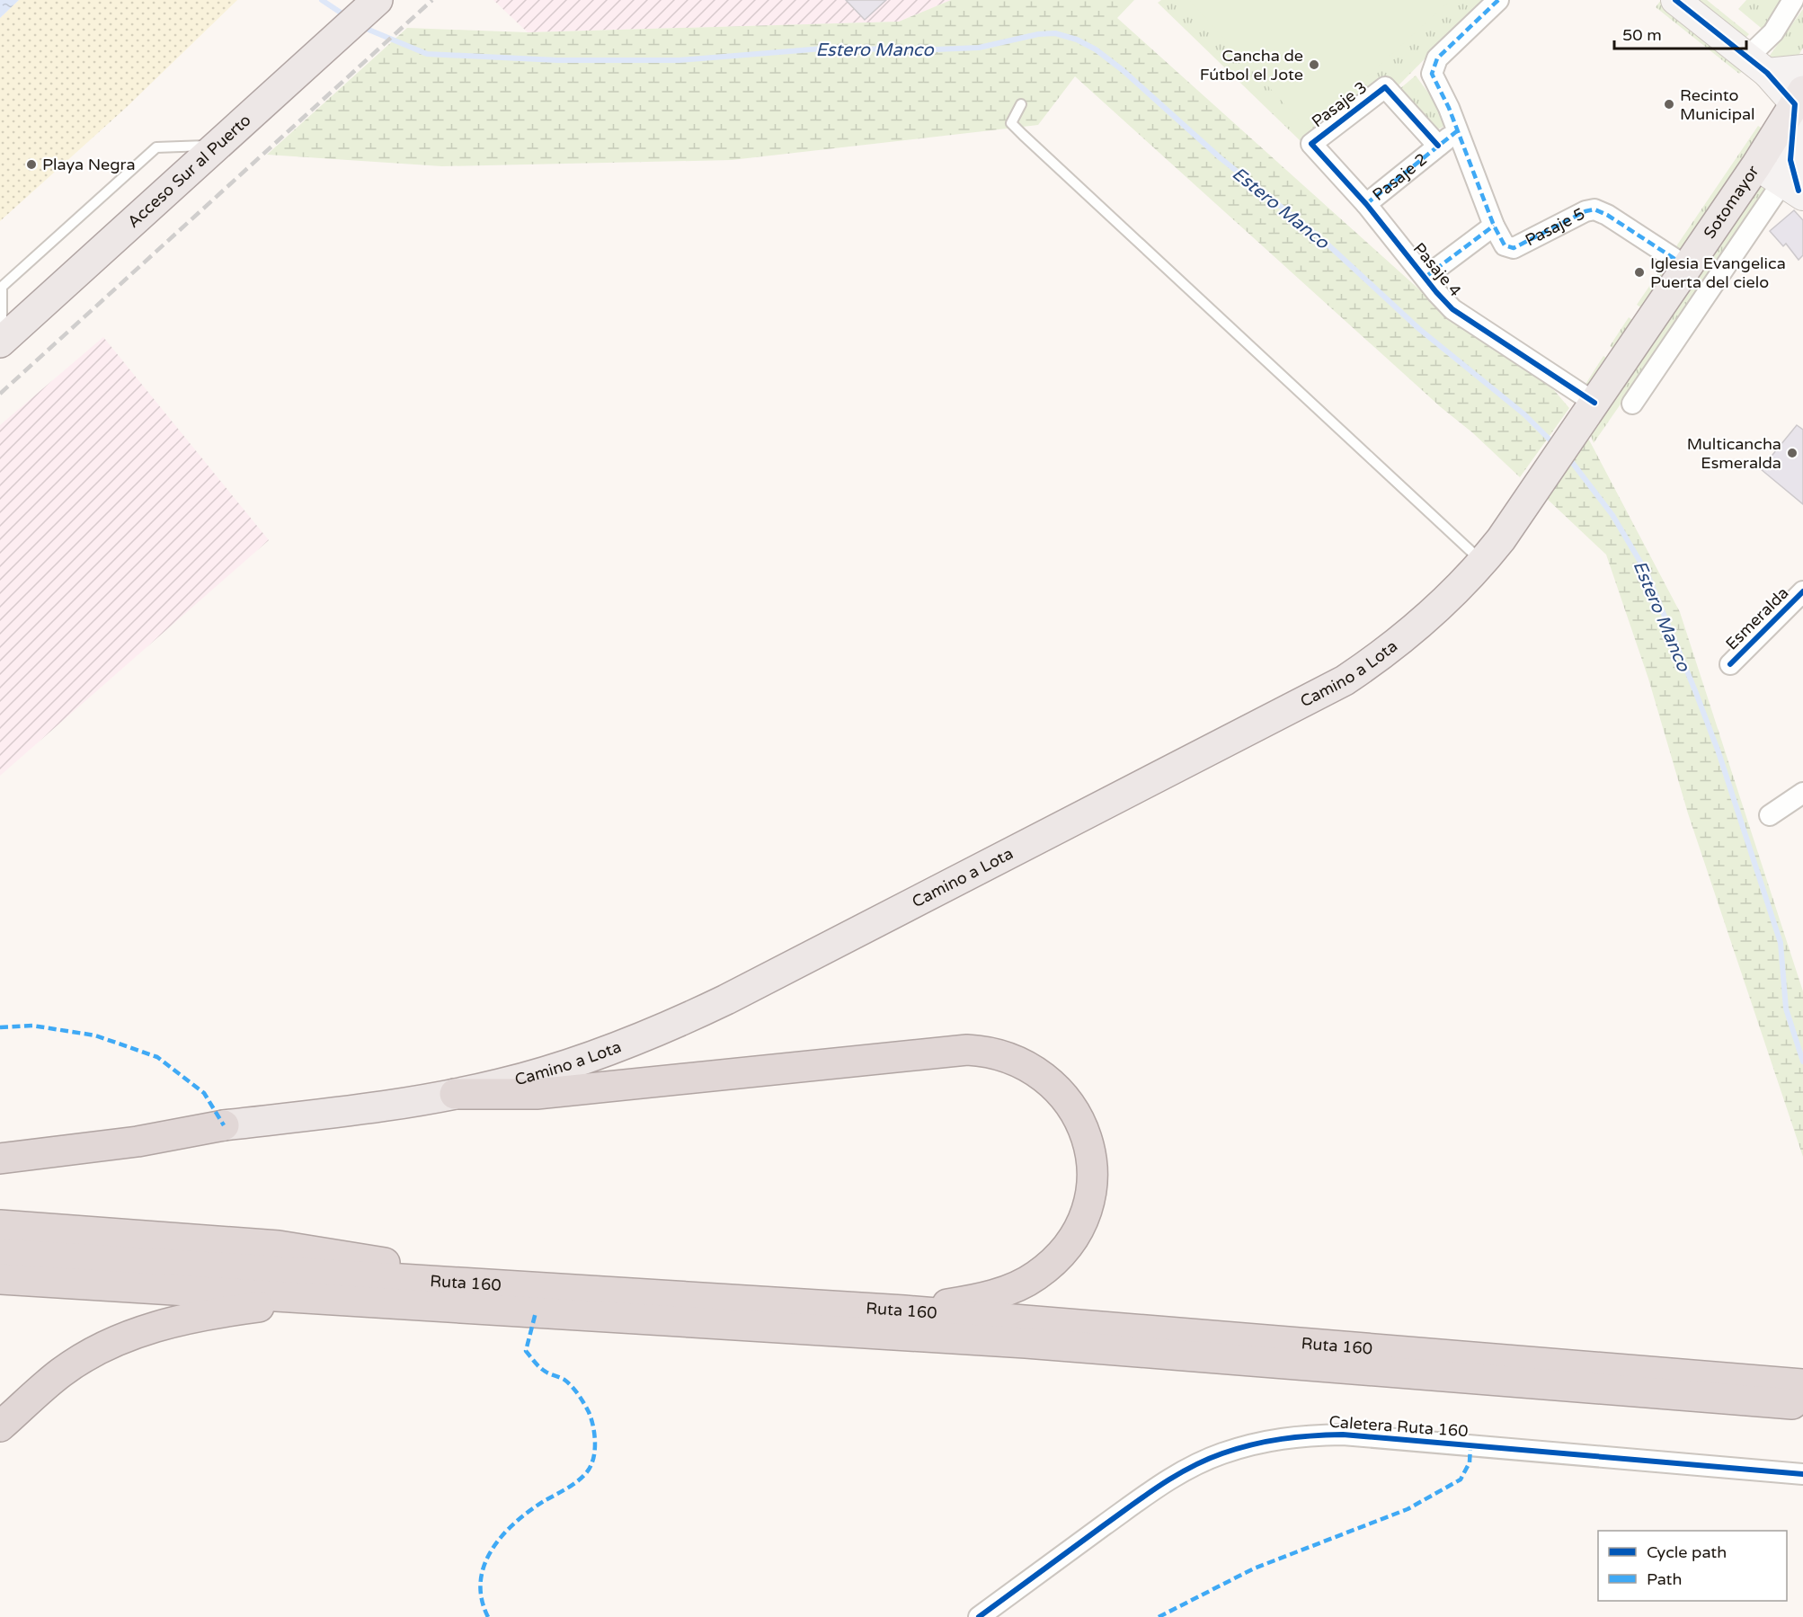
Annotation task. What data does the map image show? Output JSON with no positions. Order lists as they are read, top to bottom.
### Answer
{
  "streets": {
    "highway": ["Ruta 160"],
    "main road": ["Acceso Sur al Puerto", "Sotomayor", "Camino a Lota"],
    "street": [
      "Pasaje 3",
      "Pasaje 2",
      "Pasaje 5",
      "Pasaje 4",
      "Esmeralda",
      "Caletera Ruta 160"
    ]
  },
  "crossings": [
    ["Pasaje 3", "Pasaje 2"],
    ["Pasaje 3", "Pasaje 4"],
    ["Pasaje 2", "Pasaje 5"],
    ["Pasaje 2", "Pasaje 4"],
    ["Sotomayor", "Pasaje 5"],
    ["Sotomayor", "Pasaje 4"],
    ["Sotomayor", "Camino a Lota"],
    ["Pasaje 4", "Camino a Lota"]
  ],
  "water": ["Estero Manco"],
  "places": [
    "Cancha de Fútbol el Jote",
    "Recinto Municipal",
    "Playa Negra",
    "Iglesia Evangelica Puerta del cielo",
    "Multicancha Esmeralda"
  ],
  "legend": ["Cycle path", "Path"],
  "scale_bar": "50 m"
}
